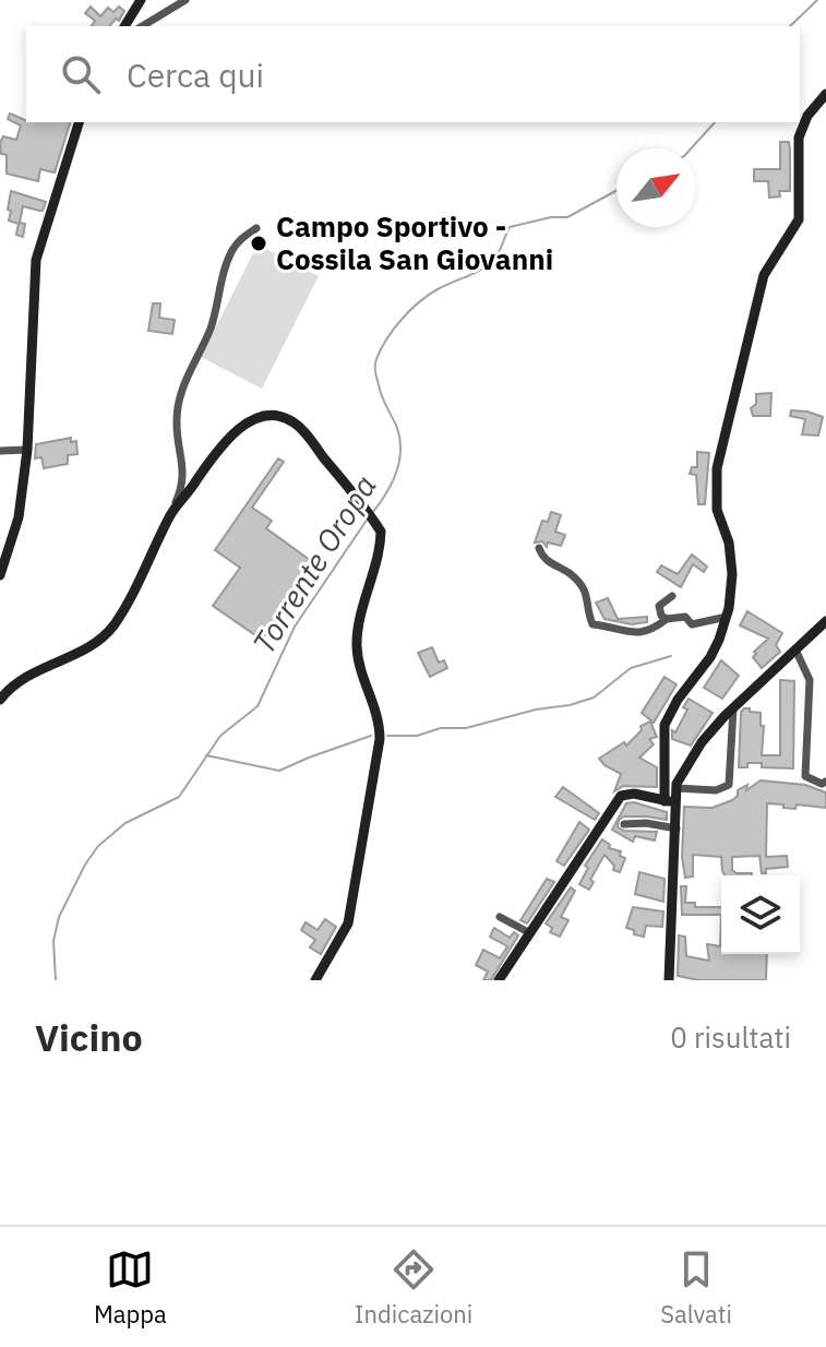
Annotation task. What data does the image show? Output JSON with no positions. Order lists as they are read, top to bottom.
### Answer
{
  "water": ["Torrente Oropa"],
  "places": ["Campo Sportivo - Cossila San Giovanni"],
  "north": "top right",
  "page": {
    "search": "Cerca qui",
    "heading": ["Vicino", "0 risultati"],
    "nav": ["Mappa", "Indicazioni", "Salvati"]
  }
}
